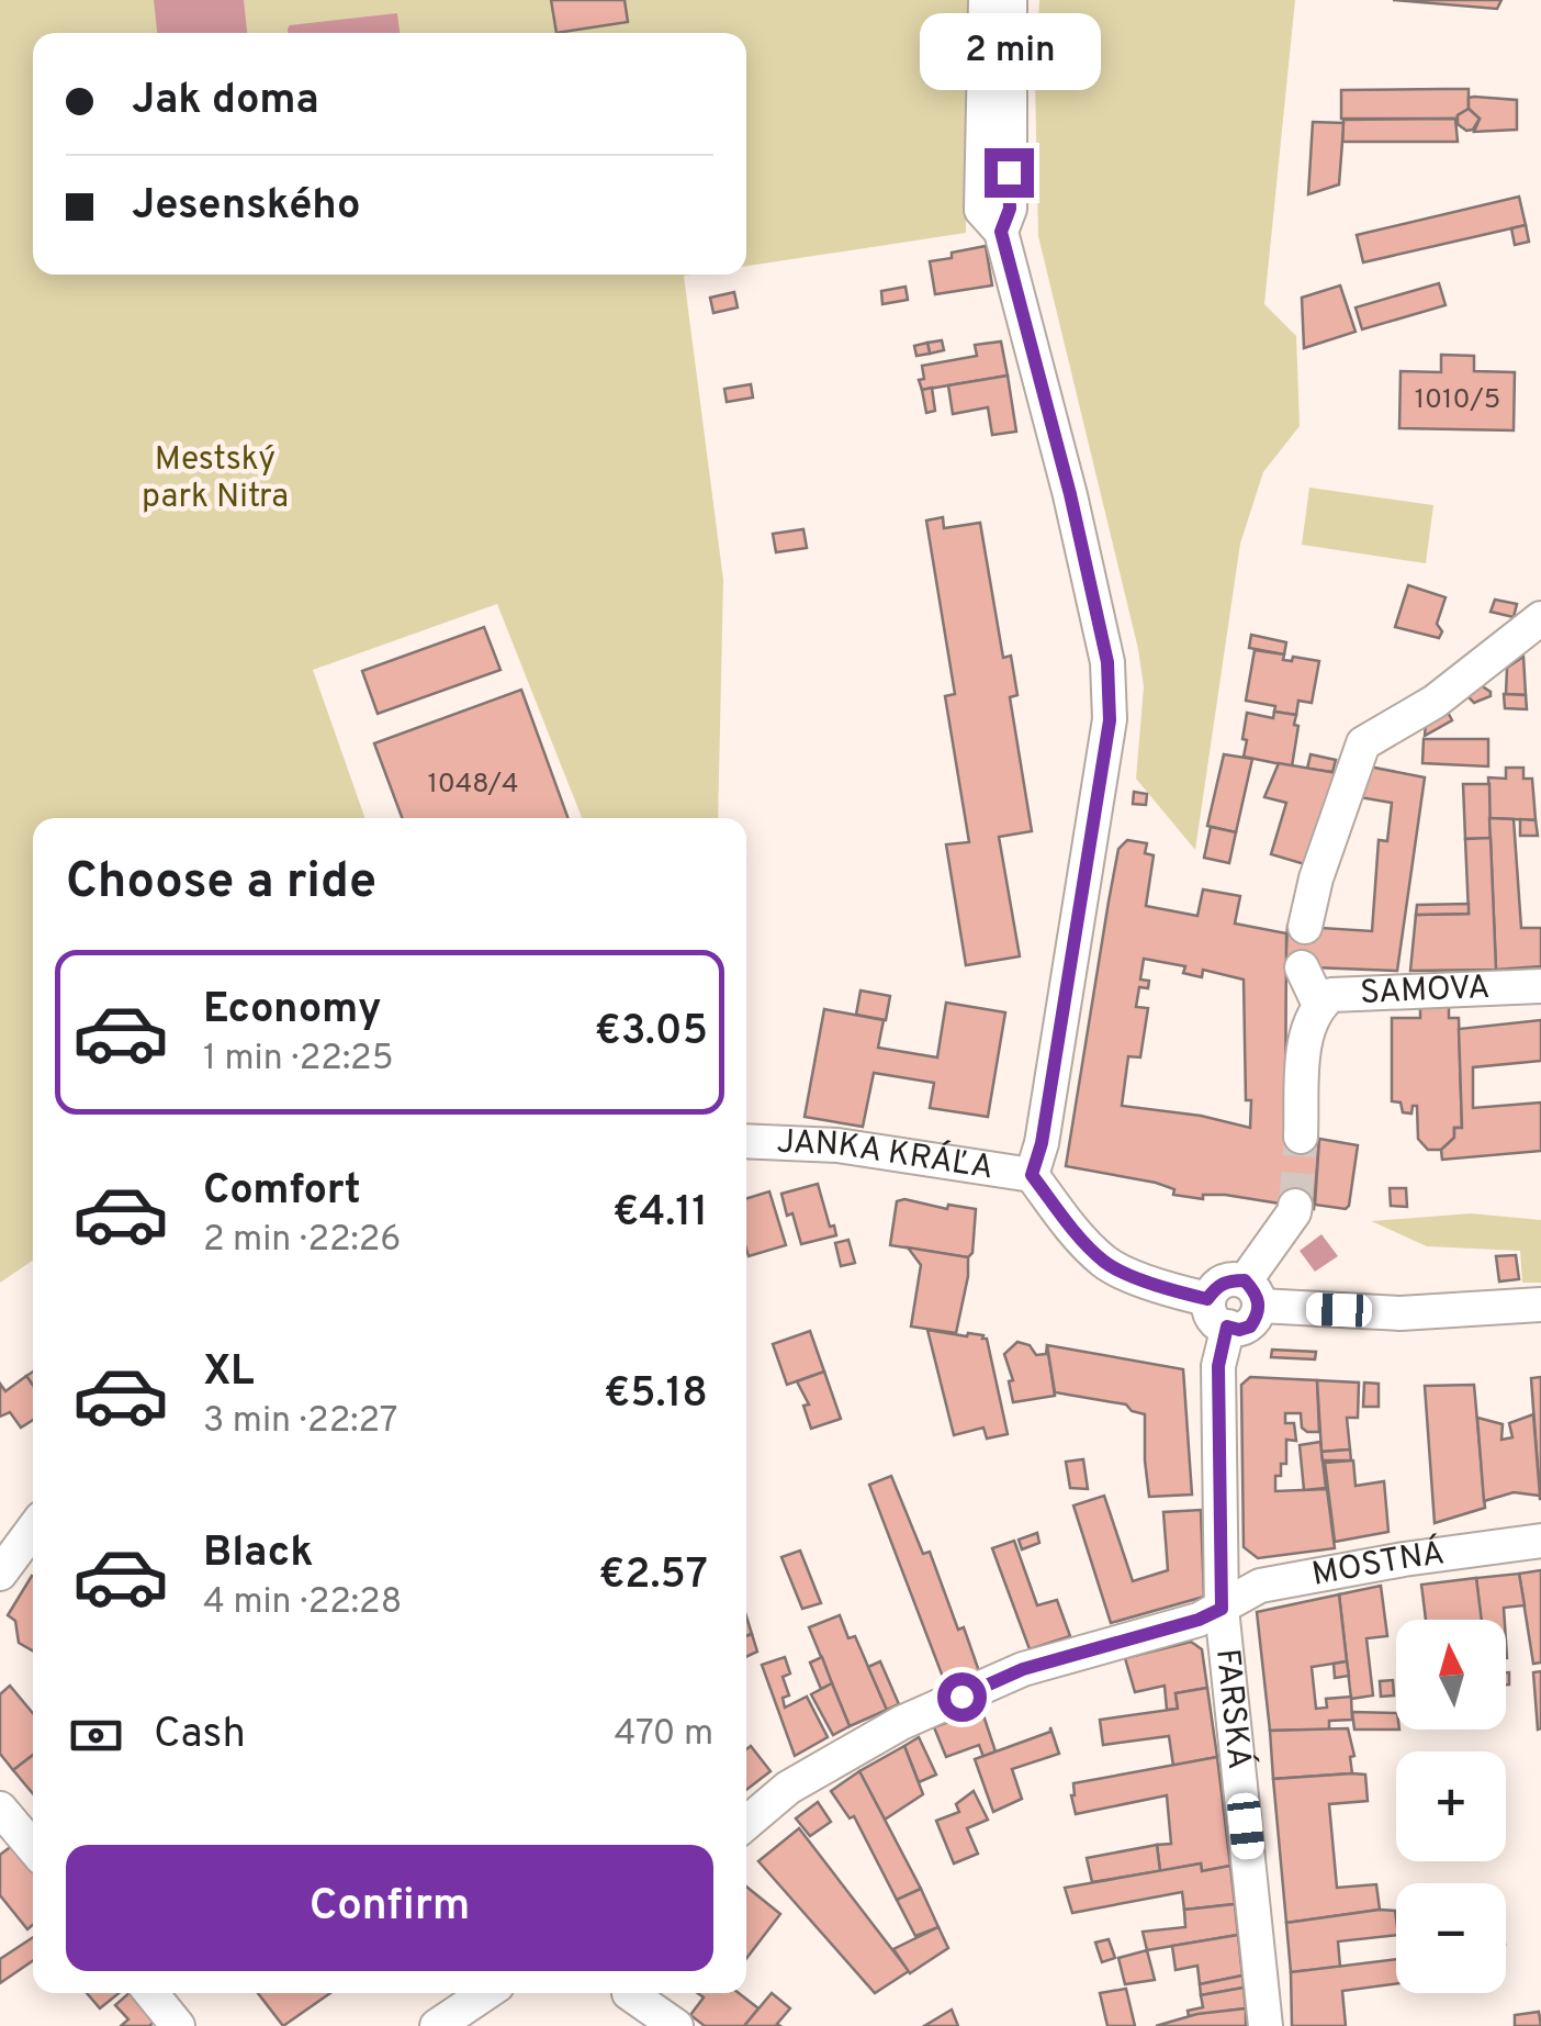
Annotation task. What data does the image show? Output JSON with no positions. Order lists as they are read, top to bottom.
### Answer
{
  "streets": {
    "street": [
      "SAMOVA",
      "JANKA KRÁĽA",
      "MOSTNÁ",
      "FARSKÁ"
    ]
  },
  "crossings": [
    ["MOSTNÁ", "FARSKÁ"]
  ],
  "parks": ["Mestský park Nitra"],
  "house_numbers": ["1010/5", "1048/4"],
  "north": "top",
  "page": {
    "bubble": "2 min",
    "banner": ["Jak doma", "Jesenského"],
    "heading": "Choose a ride",
    "list": [
      {
        "name": "Economy",
        "note": "1 min · 22:25",
        "value": "€3.05"
      },
      {
        "name": "Comfort",
        "note": "2 min · 22:26",
        "value": "€4.11"
      },
      {
        "name": "XL",
        "note": "3 min · 22:27",
        "value": "€5.18"
      },
      {
        "name": "Black",
        "note": "4 min · 22:28",
        "value": "€2.57"
      }
    ],
    "map_buttons": ["+", "−"],
    "pay": ["Cash", "470 m"],
    "buttons": "Confirm"
  }
}
